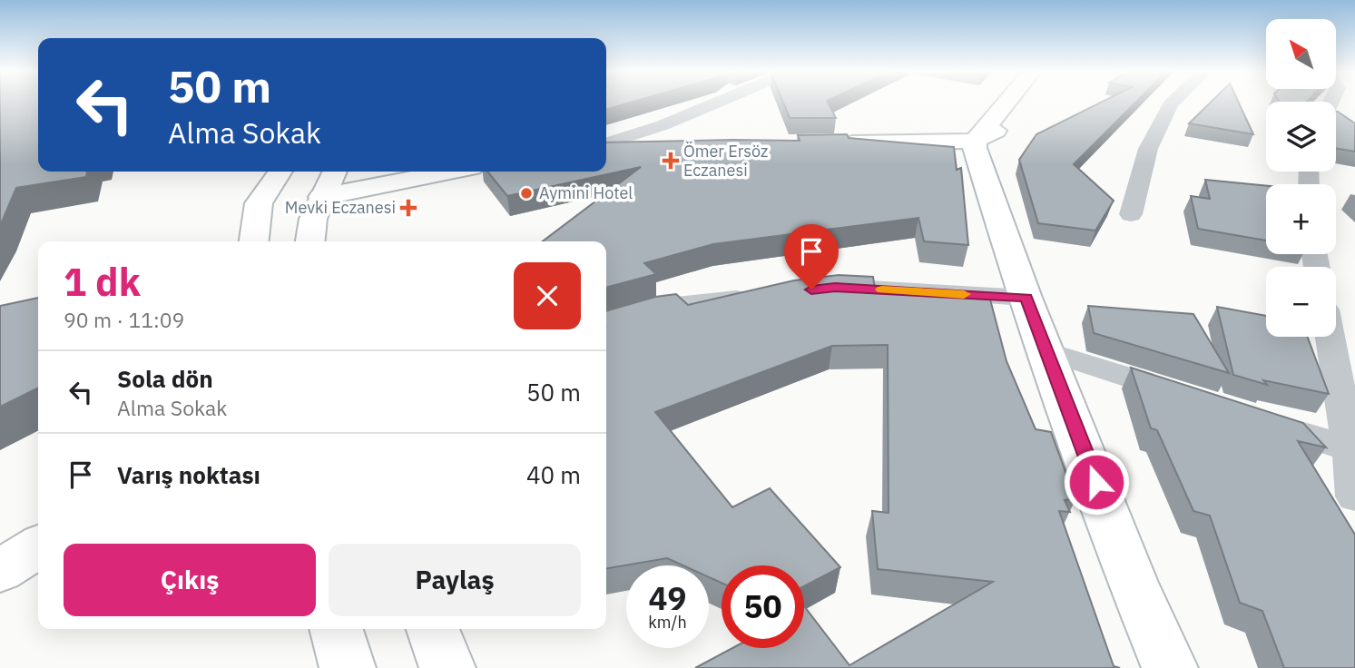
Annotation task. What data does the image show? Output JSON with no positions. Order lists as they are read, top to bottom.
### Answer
{
  "places": {
    "health": ["Ömer Ersöz Eczanesi", "Mevki Eczanesi"],
    "other": ["Aymini Hotel"]
  },
  "north": "top left",
  "page": {
    "map_buttons": ["+", "−"],
    "turn": ["50 m", "Alma Sokak"],
    "heading": ["1 dk", "90 m · 11:09"],
    "list": [
      {
        "name": "Sola dön",
        "note": "Alma Sokak",
        "value": "50 m"
      },
      {
        "name": "Varış noktası",
        "value": "40 m"
      }
    ],
    "buttons": ["Çıkış", "Paylaş"],
    "speed": "49 km/h",
    "limit": "50"
  }
}
